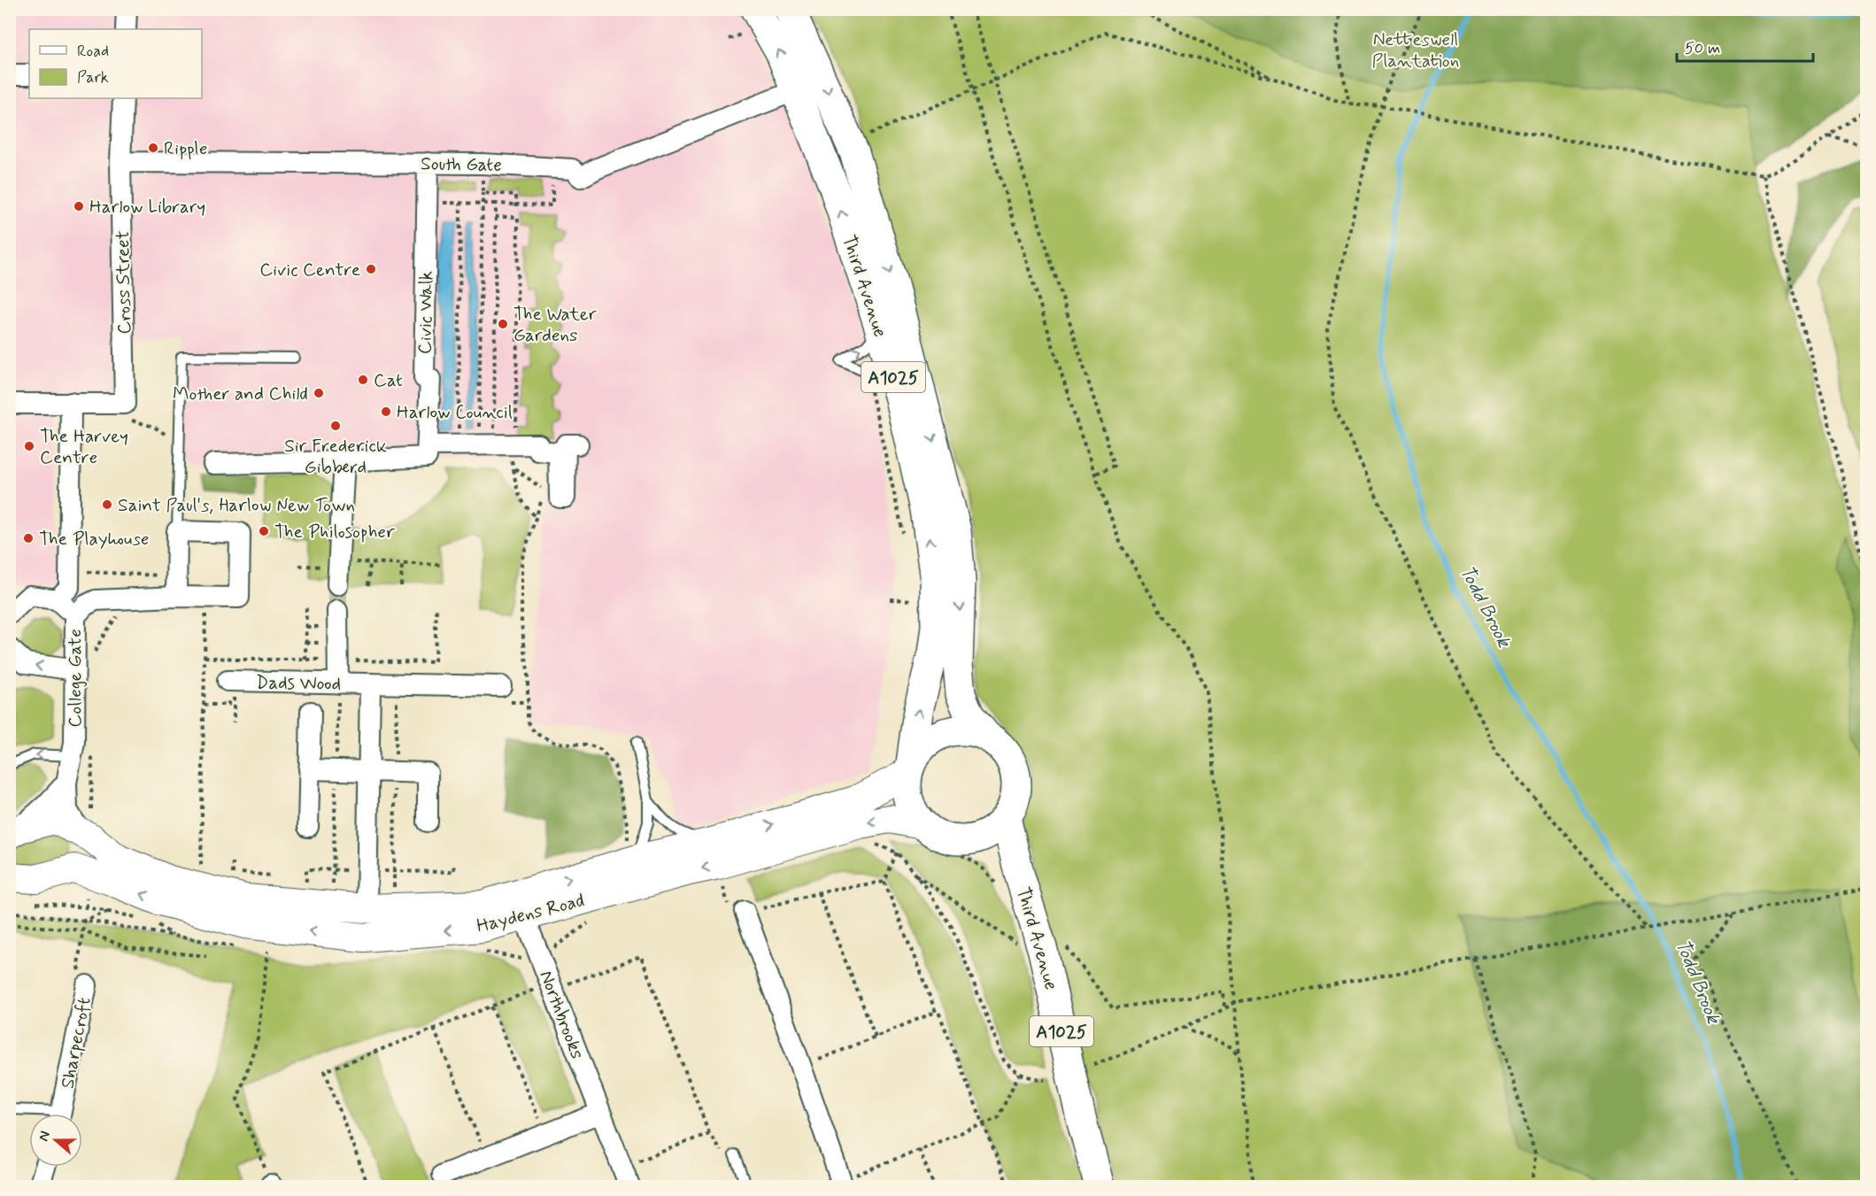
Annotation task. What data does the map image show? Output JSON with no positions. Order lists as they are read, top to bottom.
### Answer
{
  "streets": {
    "main road": ["Third Avenue", "A1025"],
    "street": [
      "South Gate",
      "Cross Street",
      "Civic Walk",
      "College Gate",
      "Dads Wood",
      "Haydens Road",
      "Northbrooks",
      "Sharpecroft"
    ]
  },
  "crossings": [
    ["South Gate", "Cross Street"],
    ["South Gate", "Civic Walk"],
    ["Third Avenue", "A1025"],
    ["Third Avenue", "Haydens Road"],
    ["A1025", "Haydens Road"],
    ["College Gate", "Haydens Road"],
    ["Haydens Road", "Northbrooks"]
  ],
  "water": ["Todd Brook"],
  "parks": ["Netteswell Plantation"],
  "places": [
    "Ripple",
    "Harlow Library",
    "Civic Centre",
    "The Water Gardens",
    "Cat",
    "Mother and Child",
    "Harlow Council",
    "Sir Frederick Gibberd",
    "The Harvey Centre",
    "Saint Paul's, Harlow New Town",
    "The Philosopher",
    "The Playhouse"
  ],
  "legend": ["Road", "Park"],
  "scale_bar": "50 m",
  "north": "left"
}
